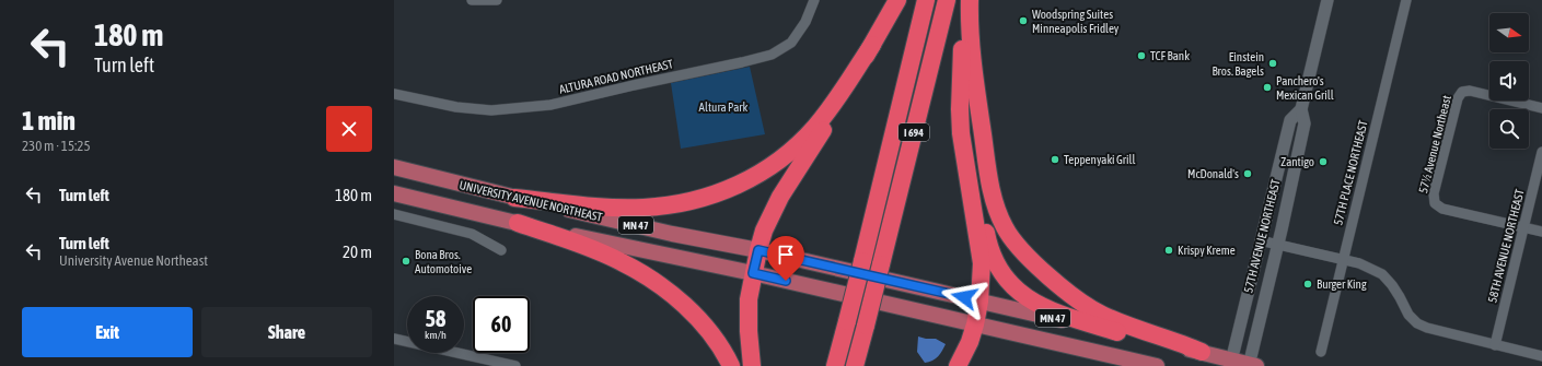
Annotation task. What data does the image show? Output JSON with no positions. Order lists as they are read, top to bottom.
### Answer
{
  "streets": {
    "highway": ["I 694"],
    "main road": ["UNIVERSITY AVENUE NORTHEAST", "MN 47"],
    "street": [
      "ALTURA ROAD NORTHEAST",
      "57½ Avenue Northeast",
      "57TH PLACE NORTHEAST",
      "57TH AVENUE NORTHEAST",
      "58TH AVENUE NORTHEAST"
    ]
  },
  "crossings": [
    ["57½ Avenue Northeast", "58TH AVENUE NORTHEAST"],
    ["UNIVERSITY AVENUE NORTHEAST", "57TH AVENUE NORTHEAST"]
  ],
  "parks": ["Altura Park"],
  "places": [
    "Woodspring Suites Minneapolis Fridley",
    "TCF Bank",
    "Einstein Bros. Bagels",
    "Panchero's Mexican Grill",
    "Teppenyaki Grill",
    "Zantigo",
    "McDonald's",
    "Krispy Kreme",
    "Bona Bros. Automotoive",
    "Burger King"
  ],
  "north": "right",
  "page": {
    "turn": ["180 m", "Turn left"],
    "heading": ["1 min", "230 m · 15:25"],
    "list": [
      {
        "name": "Turn left",
        "value": "180 m"
      },
      {
        "name": "Turn left",
        "note": "University Avenue Northeast",
        "value": "20 m"
      }
    ],
    "speed": "58 km/h",
    "limit": "60",
    "buttons": ["Exit", "Share"]
  }
}
